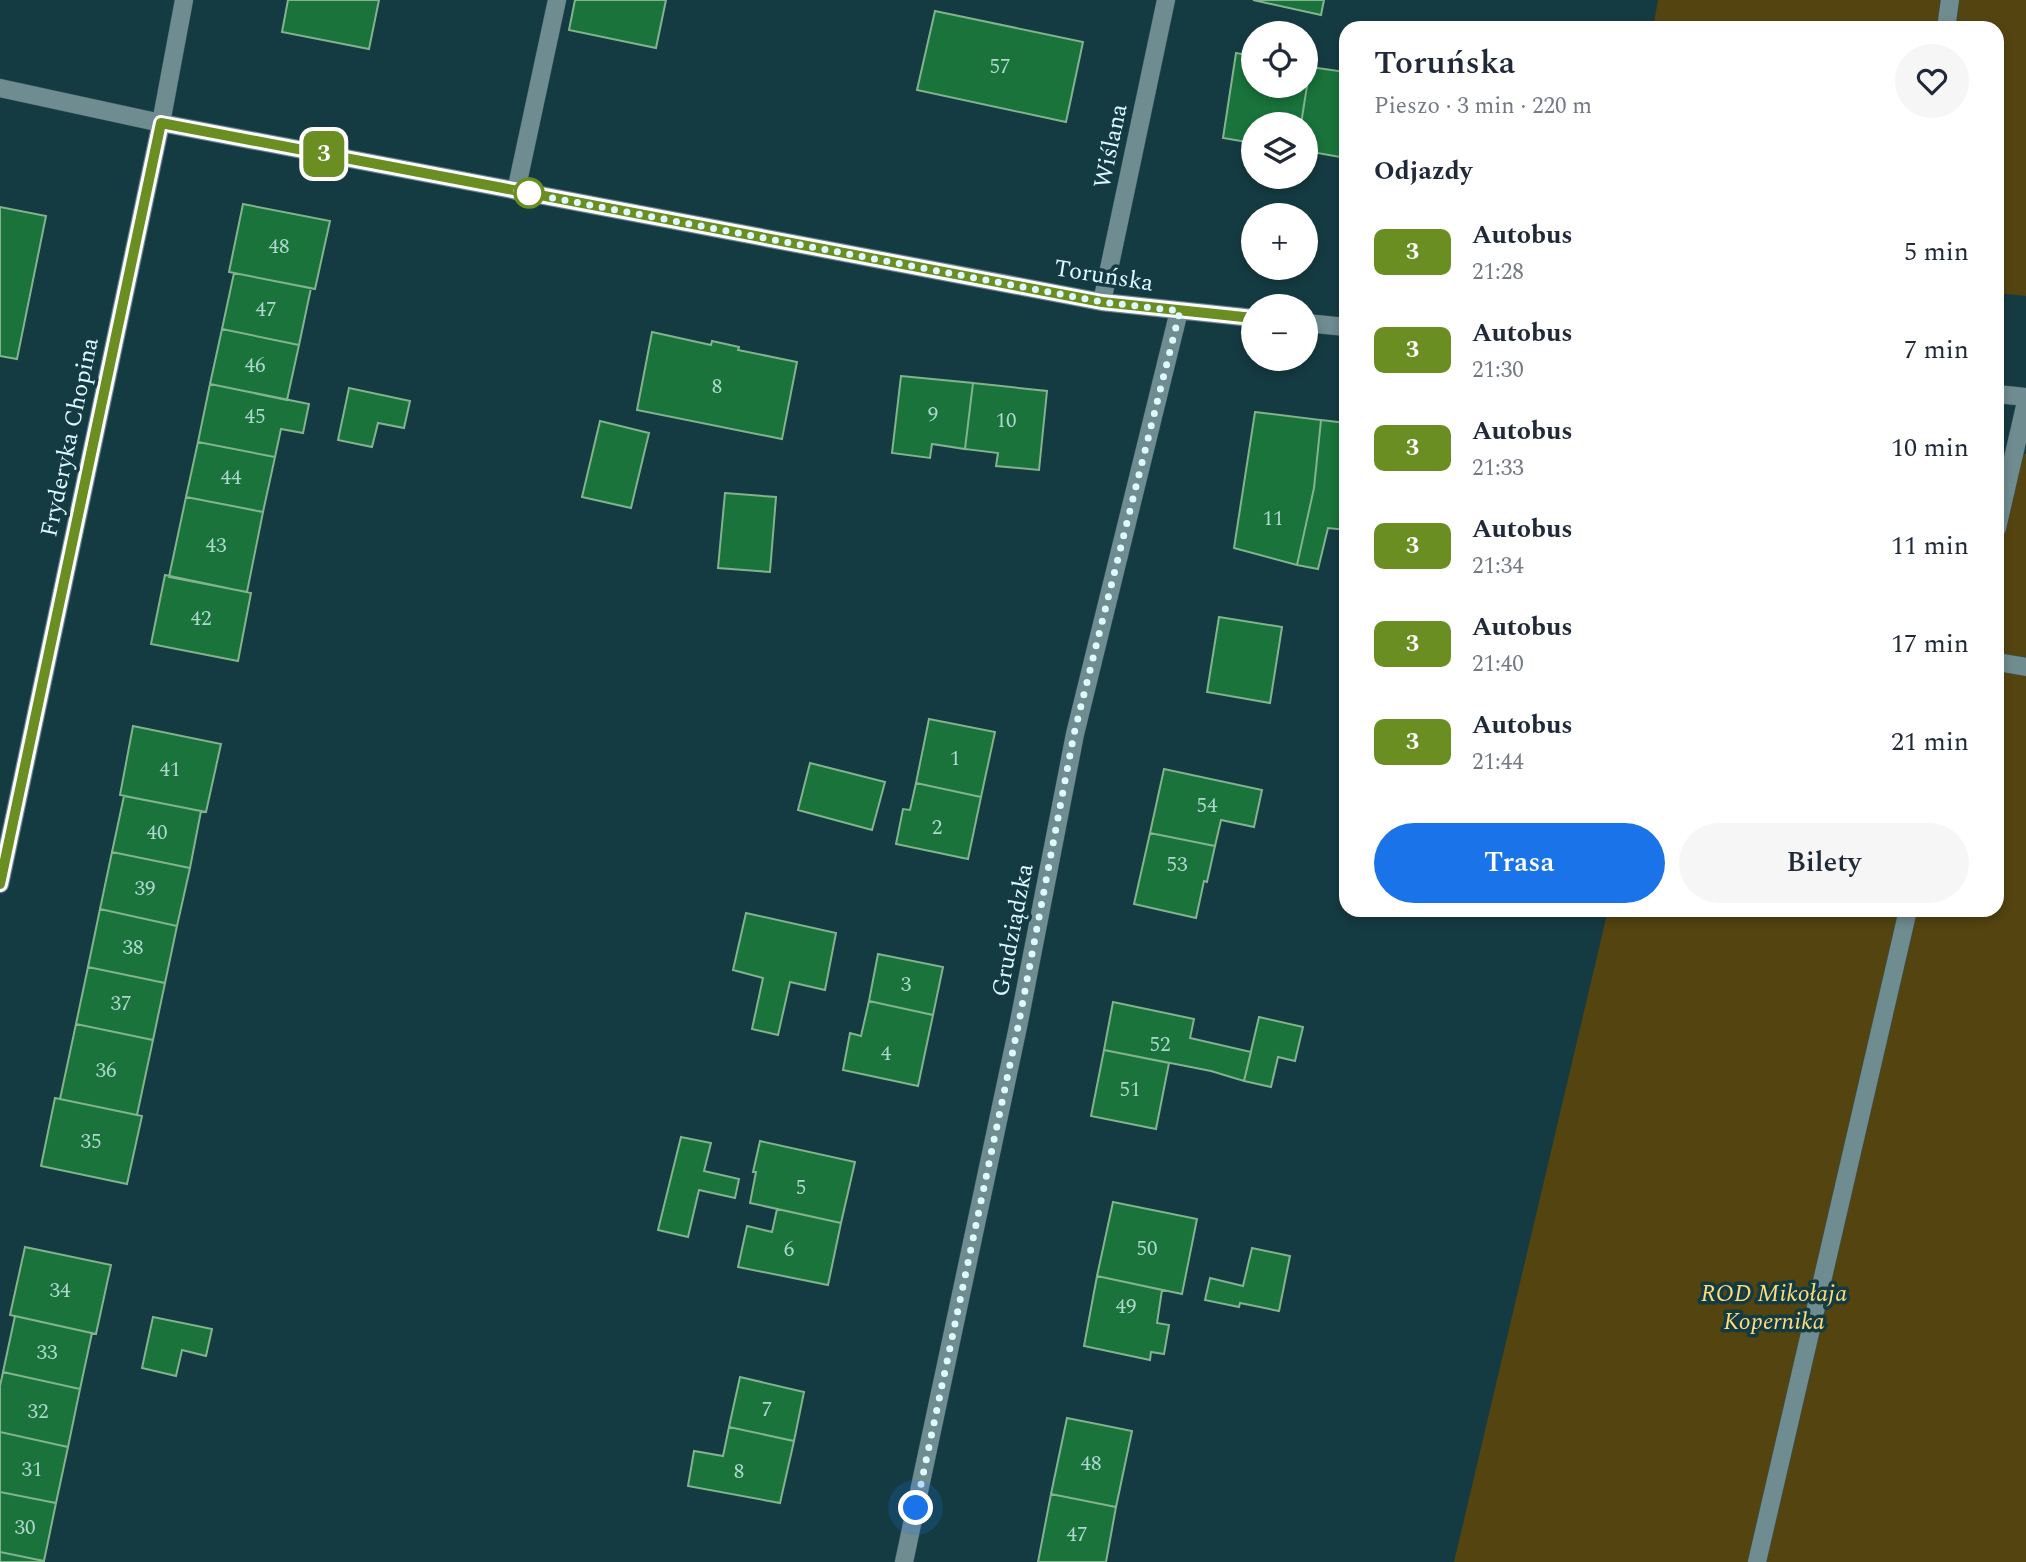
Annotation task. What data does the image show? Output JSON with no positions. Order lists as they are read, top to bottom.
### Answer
{
  "streets": {
    "street": [
      "Wiślana",
      "Toruńska",
      "Fryderyka Chopina",
      "Grudziądzka"
    ]
  },
  "crossings": [
    ["Wiślana", "Toruńska"],
    ["Toruńska", "Fryderyka Chopina"],
    ["Toruńska", "Grudziądzka"]
  ],
  "parks": ["ROD Mikołaja Kopernika"],
  "lines": ["bus line 3"],
  "house_numbers": [
    "57",
    "48",
    "47",
    "46",
    "8",
    "9",
    "45",
    "10",
    "44",
    "11",
    "43",
    "42",
    "1",
    "41",
    "54",
    "2",
    "40",
    "53",
    "39",
    "38",
    "3",
    "37",
    "52",
    "4",
    "36",
    "51",
    "35",
    "5",
    "50",
    "6",
    "34",
    "49",
    "33",
    "7",
    "32",
    "48",
    "31",
    "8",
    "30",
    "47"
  ],
  "page": {
    "on_map": "3",
    "map_buttons": ["+", "−"],
    "heading": [
      ["Toruńska", "Pieszo · 3 min · 220 m"],
      "Odjazdy"
    ],
    "list": [
      {
        "mark": "3",
        "name": "Autobus",
        "note": "21:28",
        "value": "5 min"
      },
      {
        "mark": "3",
        "name": "Autobus",
        "note": "21:30",
        "value": "7 min"
      },
      {
        "mark": "3",
        "name": "Autobus",
        "note": "21:33",
        "value": "10 min"
      },
      {
        "mark": "3",
        "name": "Autobus",
        "note": "21:34",
        "value": "11 min"
      },
      {
        "mark": "3",
        "name": "Autobus",
        "note": "21:40",
        "value": "17 min"
      },
      {
        "mark": "3",
        "name": "Autobus",
        "note": "21:44",
        "value": "21 min"
      }
    ],
    "buttons": ["Trasa", "Bilety"]
  }
}
